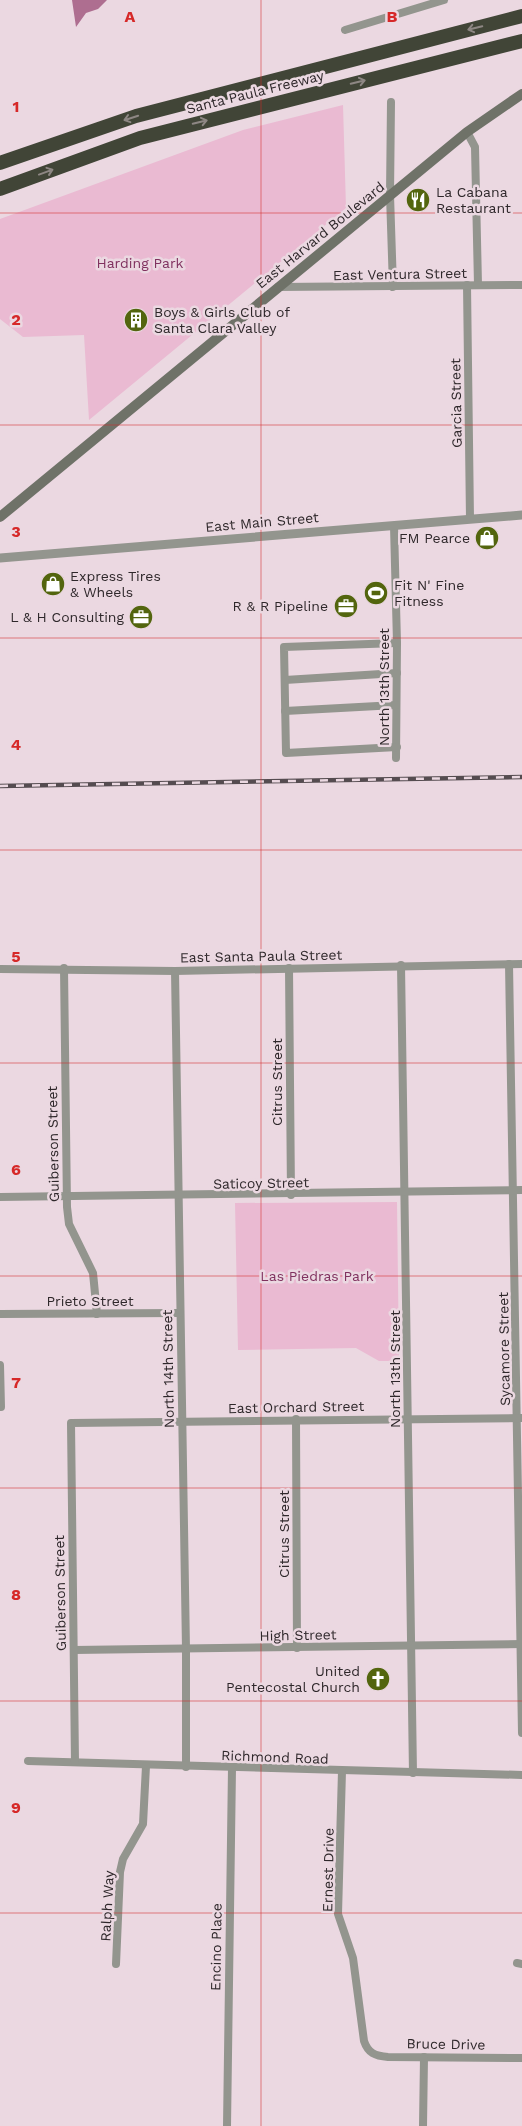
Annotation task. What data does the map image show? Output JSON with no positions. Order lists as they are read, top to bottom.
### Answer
{
  "streets": {
    "highway": ["Santa Paula Freeway"],
    "main road": ["East Harvard Boulevard"],
    "street": [
      "East Ventura Street",
      "Garcia Street",
      "East Main Street",
      "North 13th Street",
      "East Santa Paula Street",
      "Citrus Street",
      "Guiberson Street",
      "Saticoy Street",
      "Prieto Street",
      "Sycamore Street",
      "North 14th Street",
      "East Orchard Street",
      "High Street",
      "Richmond Road",
      "Ernest Drive",
      "Ralph Way",
      "Encino Place",
      "Bruce Drive"
    ]
  },
  "crossings": [
    ["East Harvard Boulevard", "East Ventura Street"],
    ["East Ventura Street", "Garcia Street"],
    ["Garcia Street", "East Main Street"],
    ["East Main Street", "North 13th Street"],
    ["North 13th Street", "East Santa Paula Street"],
    ["North 13th Street", "Saticoy Street"],
    ["North 13th Street", "East Orchard Street"],
    ["North 13th Street", "High Street"],
    ["North 13th Street", "Richmond Road"],
    ["East Santa Paula Street", "Citrus Street"],
    ["East Santa Paula Street", "Guiberson Street"],
    ["East Santa Paula Street", "Sycamore Street"],
    ["East Santa Paula Street", "North 14th Street"],
    ["Citrus Street", "Saticoy Street"],
    ["Citrus Street", "East Orchard Street"],
    ["Citrus Street", "High Street"],
    ["Guiberson Street", "Saticoy Street"],
    ["Guiberson Street", "Prieto Street"],
    ["Guiberson Street", "East Orchard Street"],
    ["Guiberson Street", "High Street"],
    ["Guiberson Street", "Richmond Road"],
    ["Saticoy Street", "Sycamore Street"],
    ["Saticoy Street", "North 14th Street"],
    ["Prieto Street", "North 14th Street"],
    ["Sycamore Street", "East Orchard Street"],
    ["Sycamore Street", "High Street"],
    ["North 14th Street", "East Orchard Street"],
    ["North 14th Street", "High Street"],
    ["North 14th Street", "Richmond Road"],
    ["Richmond Road", "Ernest Drive"],
    ["Richmond Road", "Ralph Way"],
    ["Richmond Road", "Encino Place"],
    ["Ernest Drive", "Bruce Drive"]
  ],
  "parks": ["Harding Park", "Las Piedras Park"],
  "places": {
    "restaurant": ["La Cabana Restaurant"],
    "building": ["Boys & Girls Club of Santa Clara Valley"],
    "shop": ["FM Pearce", "Express Tires & Wheels"],
    "sports": ["Fit N' Fine Fitness"],
    "office": ["R & R Pipeline", "L & H Consulting"],
    "church": ["United Pentecostal Church"]
  },
  "grid": {
    "columns": ["A", "B"],
    "rows": [
      "1",
      "2",
      "3",
      "4",
      "5",
      "6",
      "7",
      "8",
      "9"
    ]
  }
}
